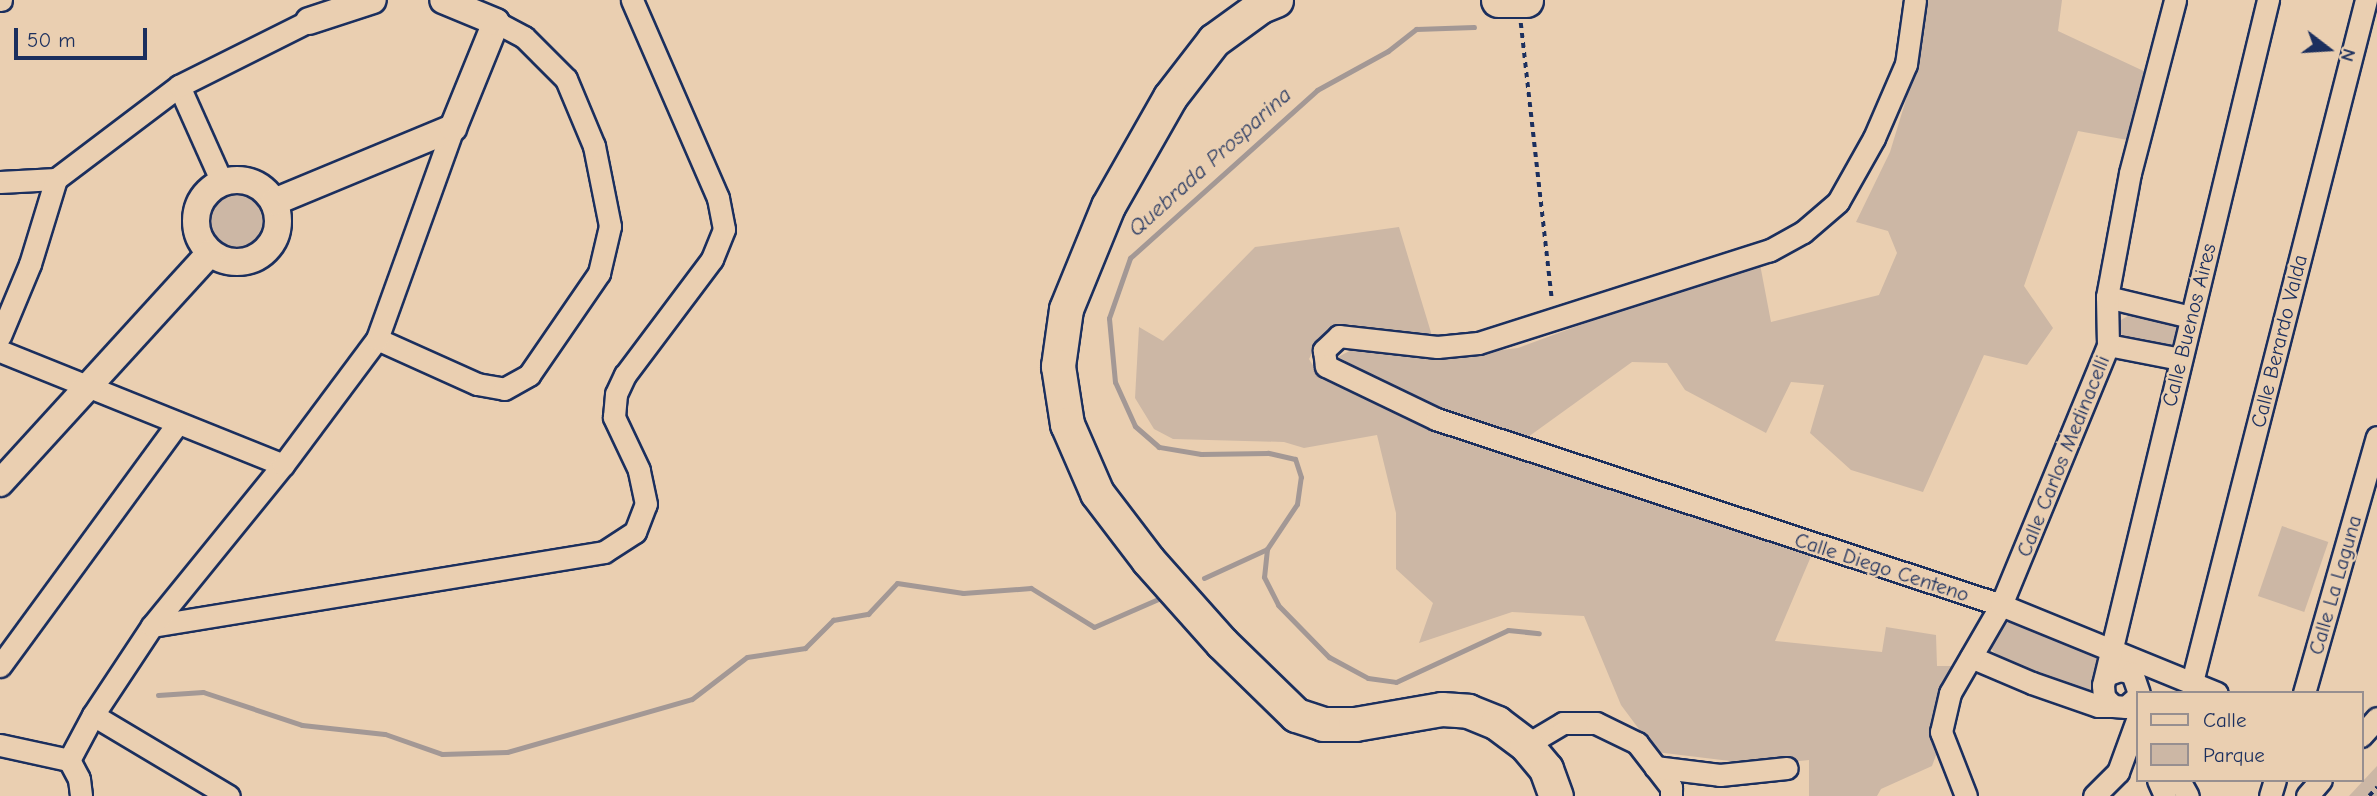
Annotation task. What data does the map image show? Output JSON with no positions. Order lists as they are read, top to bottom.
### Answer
{
  "streets": {
    "street": [
      "Calle Buenos Aires",
      "Calle Berardo Valda",
      "Calle Carlos Medinacelli",
      "Calle Diego Centeno",
      "Calle La Laguna"
    ]
  },
  "crossings": [
    ["Calle Buenos Aires", "Calle Diego Centeno"],
    ["Calle Berardo Valda", "Calle Diego Centeno"],
    ["Calle Carlos Medinacelli", "Calle Diego Centeno"]
  ],
  "water": ["Quebrada Prosparina"],
  "legend": ["Calle", "Parque"],
  "scale_bar": "50 m",
  "north": "right"
}
